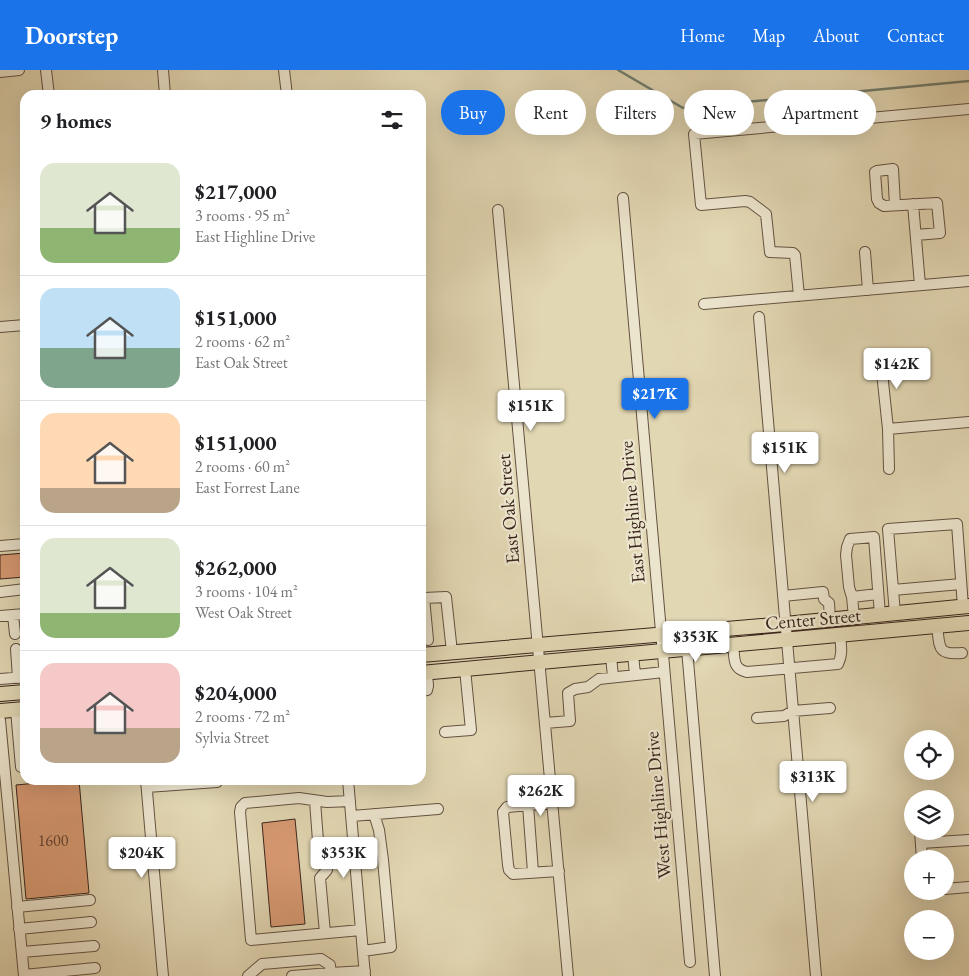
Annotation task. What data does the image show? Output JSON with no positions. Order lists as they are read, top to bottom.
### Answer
{
  "streets": {
    "main road": ["Center Street"],
    "street": ["East Oak Street", "East Highline Drive", "West Highline Drive"]
  },
  "crossings": [
    ["East Oak Street", "Center Street"],
    ["East Highline Drive", "Center Street"],
    ["East Highline Drive", "West Highline Drive"],
    ["Center Street", "West Highline Drive"]
  ],
  "house_numbers": ["1600"],
  "page": {
    "header": "Doorstep",
    "nav": [
      "Home",
      "Map",
      "About",
      "Contact"
    ],
    "chip": [
      "Buy",
      "Rent",
      "Filters",
      "New",
      "Apartment"
    ],
    "heading": "9 homes",
    "list": [
      {
        "name": "$217,000",
        "note": "3 rooms · 95 m² · East Highline Drive"
      },
      {
        "name": "$151,000",
        "note": "2 rooms · 62 m² · East Oak Street"
      },
      {
        "name": "$151,000",
        "note": "2 rooms · 60 m² · East Forrest Lane"
      },
      {
        "name": "$262,000",
        "note": "3 rooms · 104 m² · West Oak Street"
      },
      {
        "name": "$204,000",
        "note": "2 rooms · 72 m² · Sylvia Street"
      }
    ],
    "price": [
      "$142K",
      "$217K",
      "$151K",
      "$151K",
      "$353K",
      "$313K",
      "$262K",
      "$204K",
      "$353K"
    ],
    "map_buttons": ["+", "−"]
  }
}
